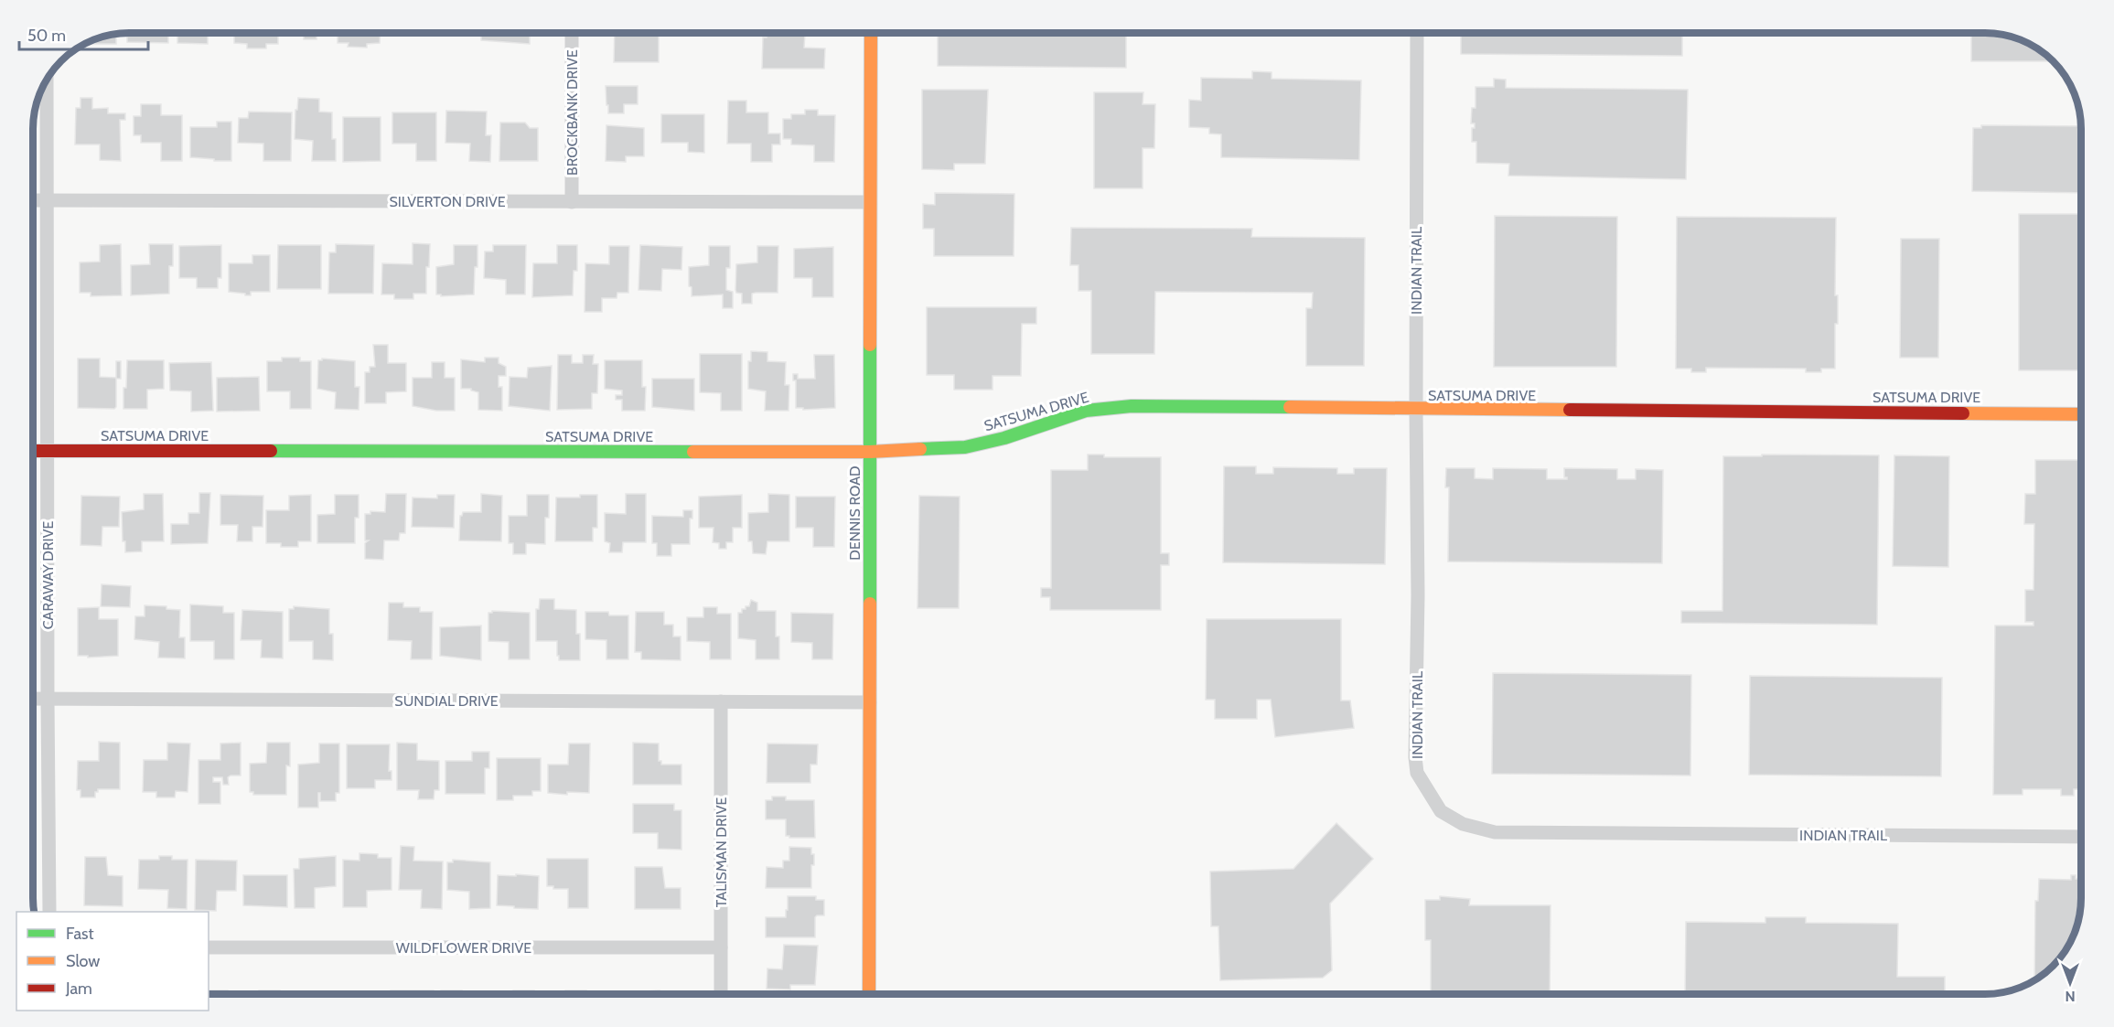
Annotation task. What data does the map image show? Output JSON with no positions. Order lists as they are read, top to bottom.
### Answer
{
  "streets": {
    "street": [
      "BROCKBANK DRIVE",
      "SILVERTON DRIVE",
      "INDIAN TRAIL",
      "SATSUMA DRIVE",
      "DENNIS ROAD",
      "CARAWAY DRIVE",
      "SUNDIAL DRIVE",
      "TALISMAN DRIVE",
      "WILDFLOWER DRIVE"
    ]
  },
  "crossings": [
    ["BROCKBANK DRIVE", "SILVERTON DRIVE"],
    ["SILVERTON DRIVE", "DENNIS ROAD"],
    ["SILVERTON DRIVE", "CARAWAY DRIVE"],
    ["INDIAN TRAIL", "SATSUMA DRIVE"],
    ["SATSUMA DRIVE", "DENNIS ROAD"],
    ["SATSUMA DRIVE", "CARAWAY DRIVE"],
    ["DENNIS ROAD", "SUNDIAL DRIVE"],
    ["CARAWAY DRIVE", "SUNDIAL DRIVE"],
    ["SUNDIAL DRIVE", "TALISMAN DRIVE"],
    ["TALISMAN DRIVE", "WILDFLOWER DRIVE"]
  ],
  "legend": ["Fast", "Slow", "Jam"],
  "scale_bar": "50 m",
  "north": "bottom"
}
